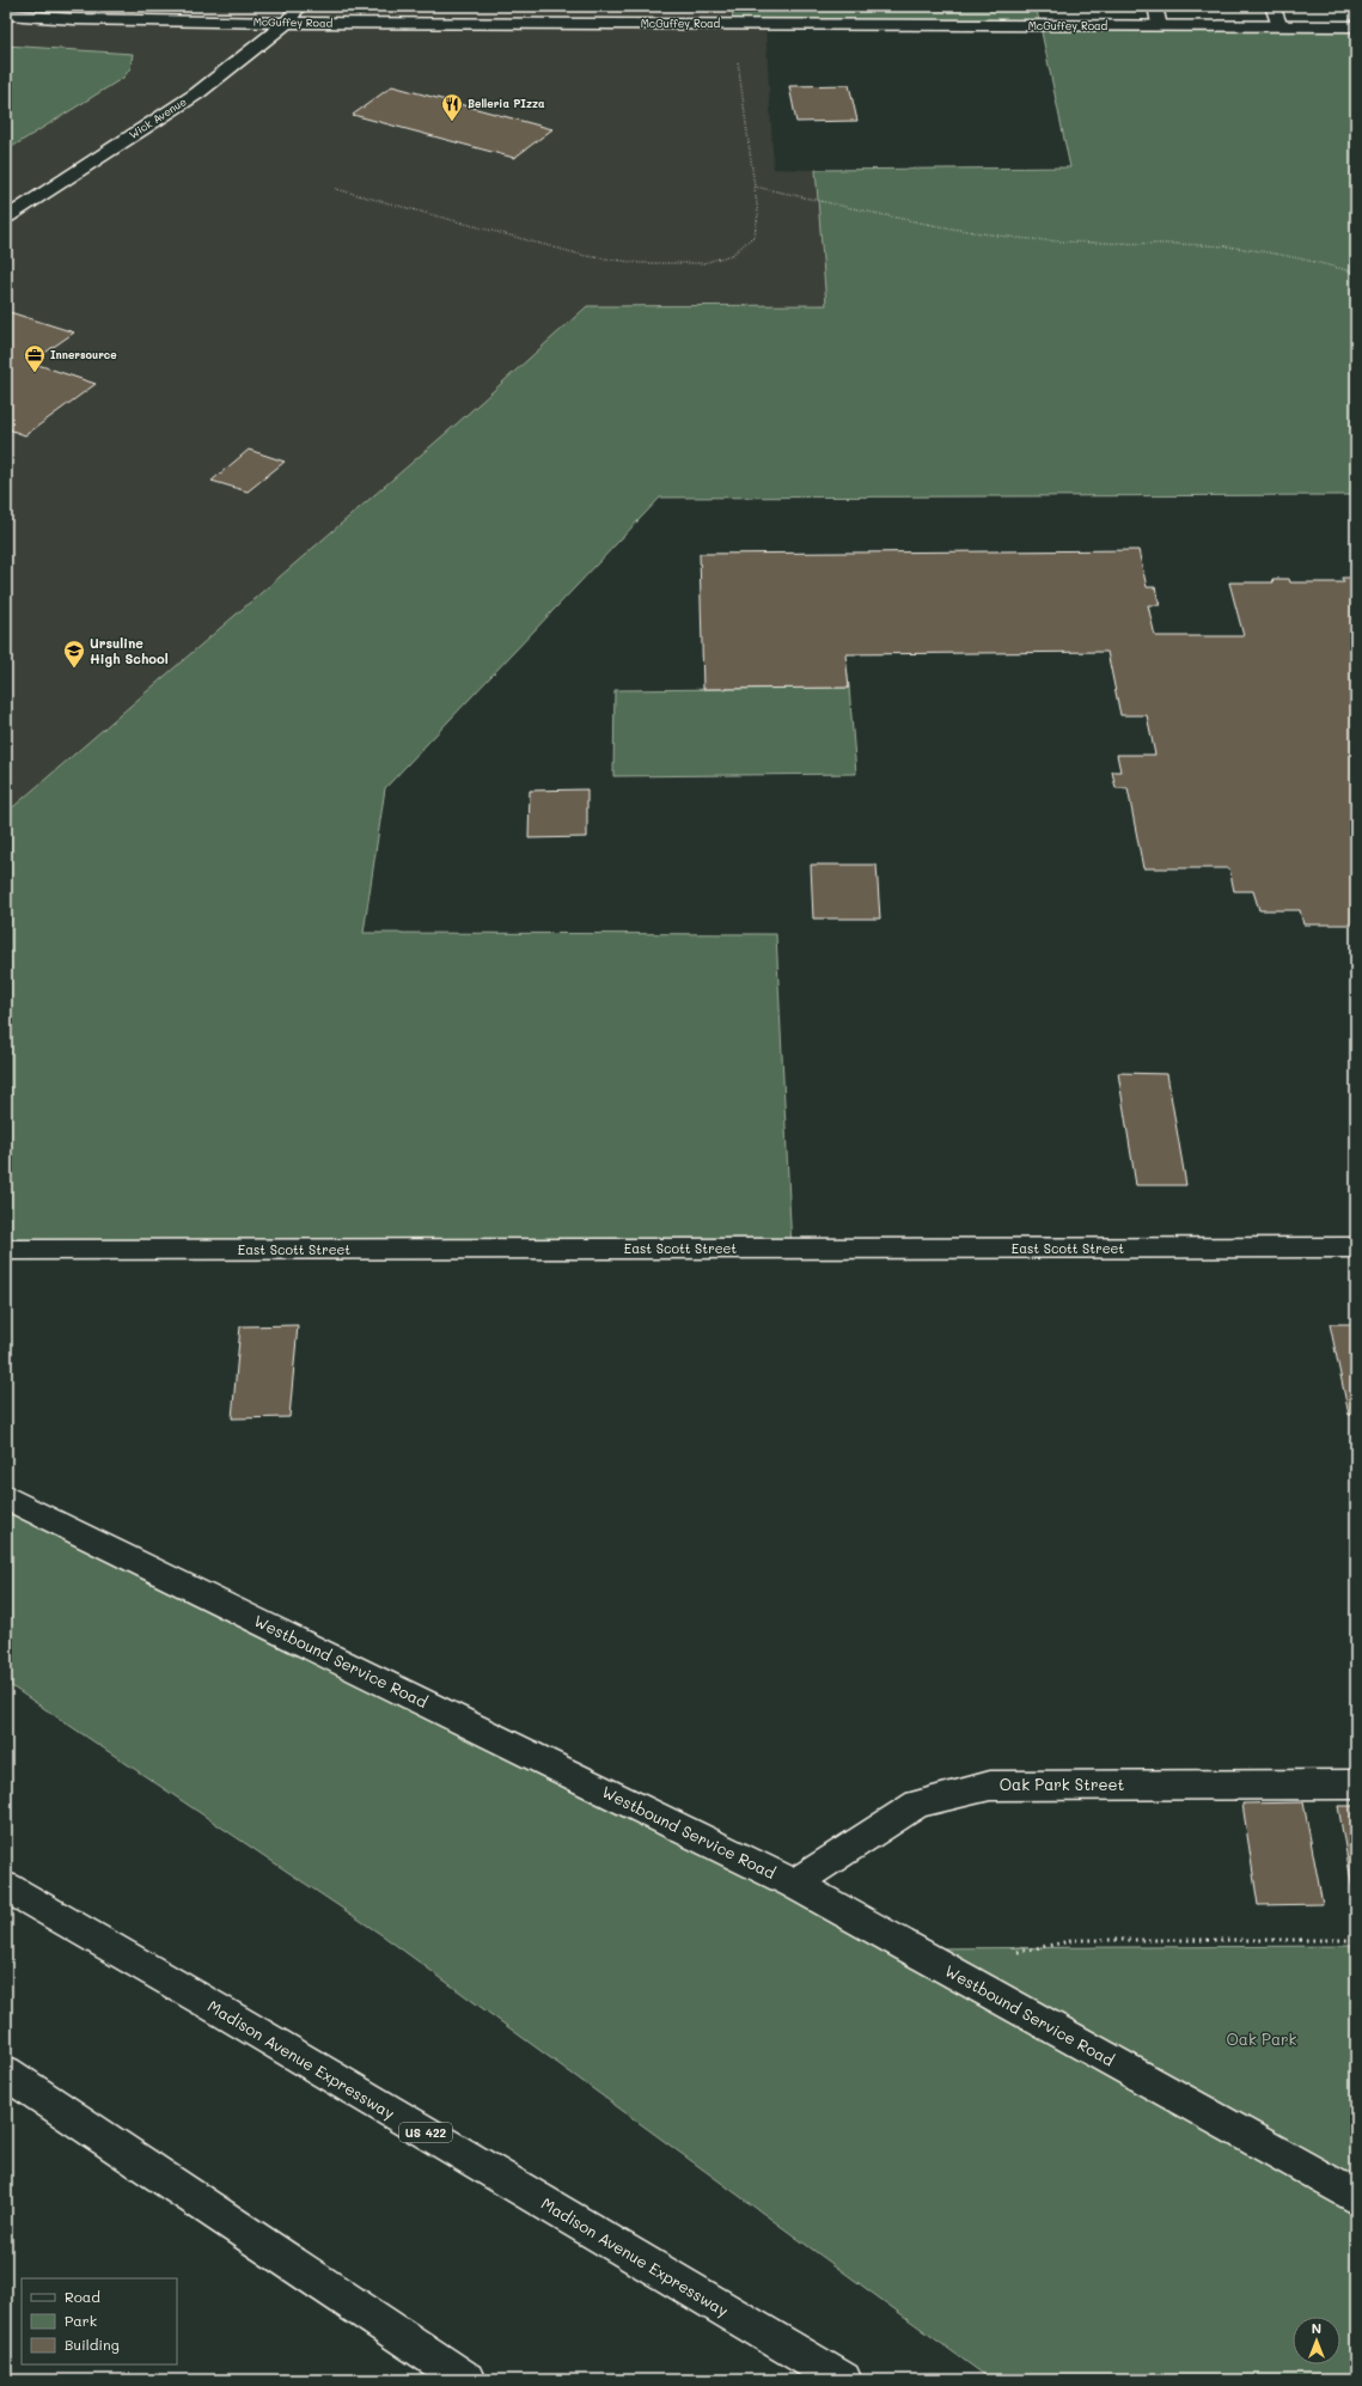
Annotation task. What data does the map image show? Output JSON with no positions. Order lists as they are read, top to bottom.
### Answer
{
  "streets": {
    "main road": [
      "McGuffey Road",
      "Wick Avenue",
      "East Scott Street",
      "Westbound Service Road",
      "Oak Park Street",
      "Madison Avenue Expressway",
      "US 422"
    ]
  },
  "crossings": [
    ["McGuffey Road", "Wick Avenue"],
    ["Westbound Service Road", "Oak Park Street"]
  ],
  "parks": ["Oak Park"],
  "places": {
    "restaurant": ["Belleria PIzza"],
    "office": ["Innersource"],
    "school or university": ["Ursuline High School"]
  },
  "legend": ["Road", "Park", "Building"],
  "north": "top"
}
